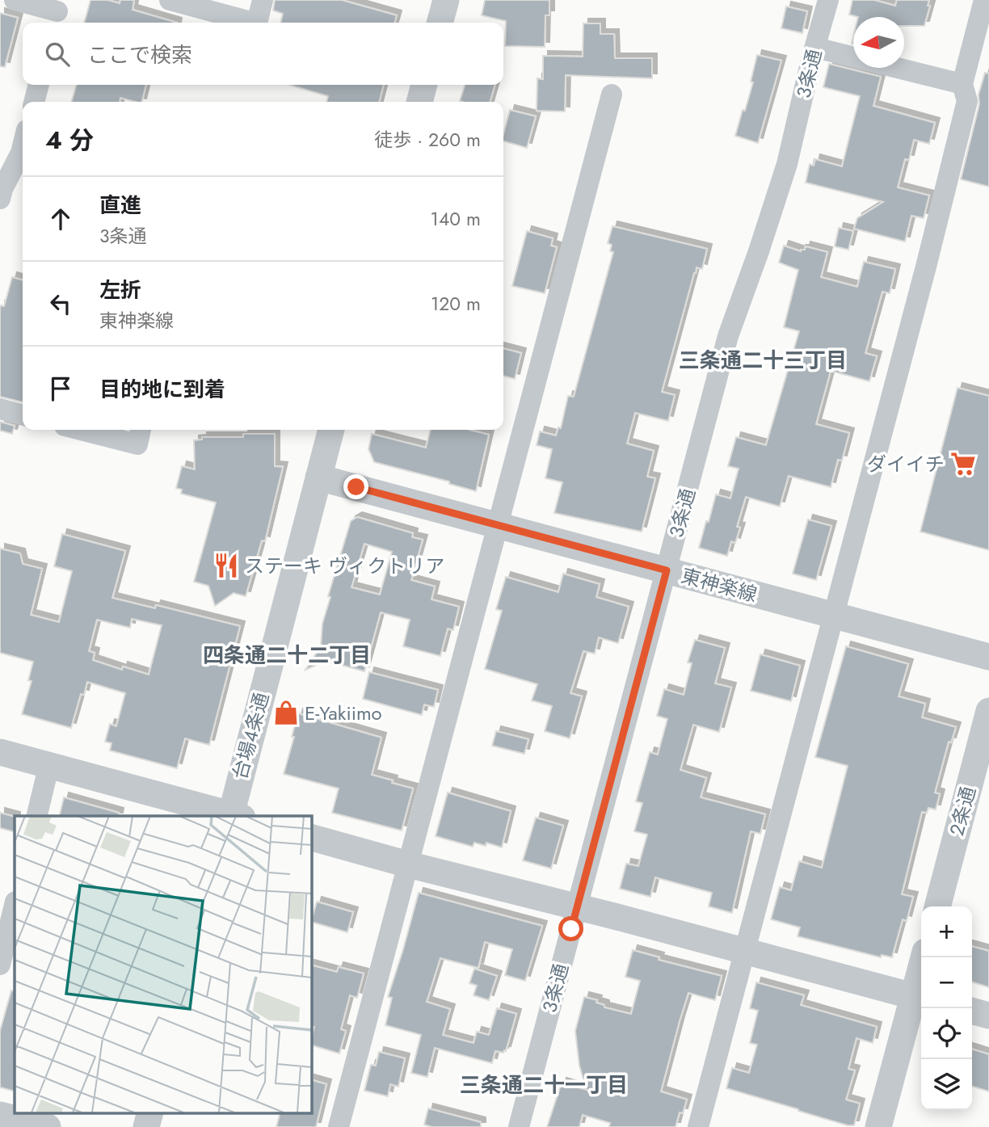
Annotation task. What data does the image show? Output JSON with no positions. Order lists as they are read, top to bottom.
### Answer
{
  "streets": {
    "street": [
      "3条通",
      "東神楽線",
      "台場4条通",
      "2条通"
    ]
  },
  "crossings": [
    ["3条通", "東神楽線"],
    ["東神楽線", "台場4条通"]
  ],
  "districts": ["三条通二十三丁目", "四条通二十二丁目", "三条通二十一丁目"],
  "places": {
    "supermarket": ["ダイイチ"],
    "restaurant": ["ステーキ ヴィクトリア"],
    "shop": ["E-Yakiimo"]
  },
  "north": "left",
  "page": {
    "search": "ここで検索",
    "heading": ["4 分", "徒歩 · 260 m"],
    "list": [
      ["直進", "3条通", "140 m"],
      ["左折", "東神楽線", "120 m"],
      "目的地に到着"
    ],
    "map_buttons": ["+", "−"]
  }
}
